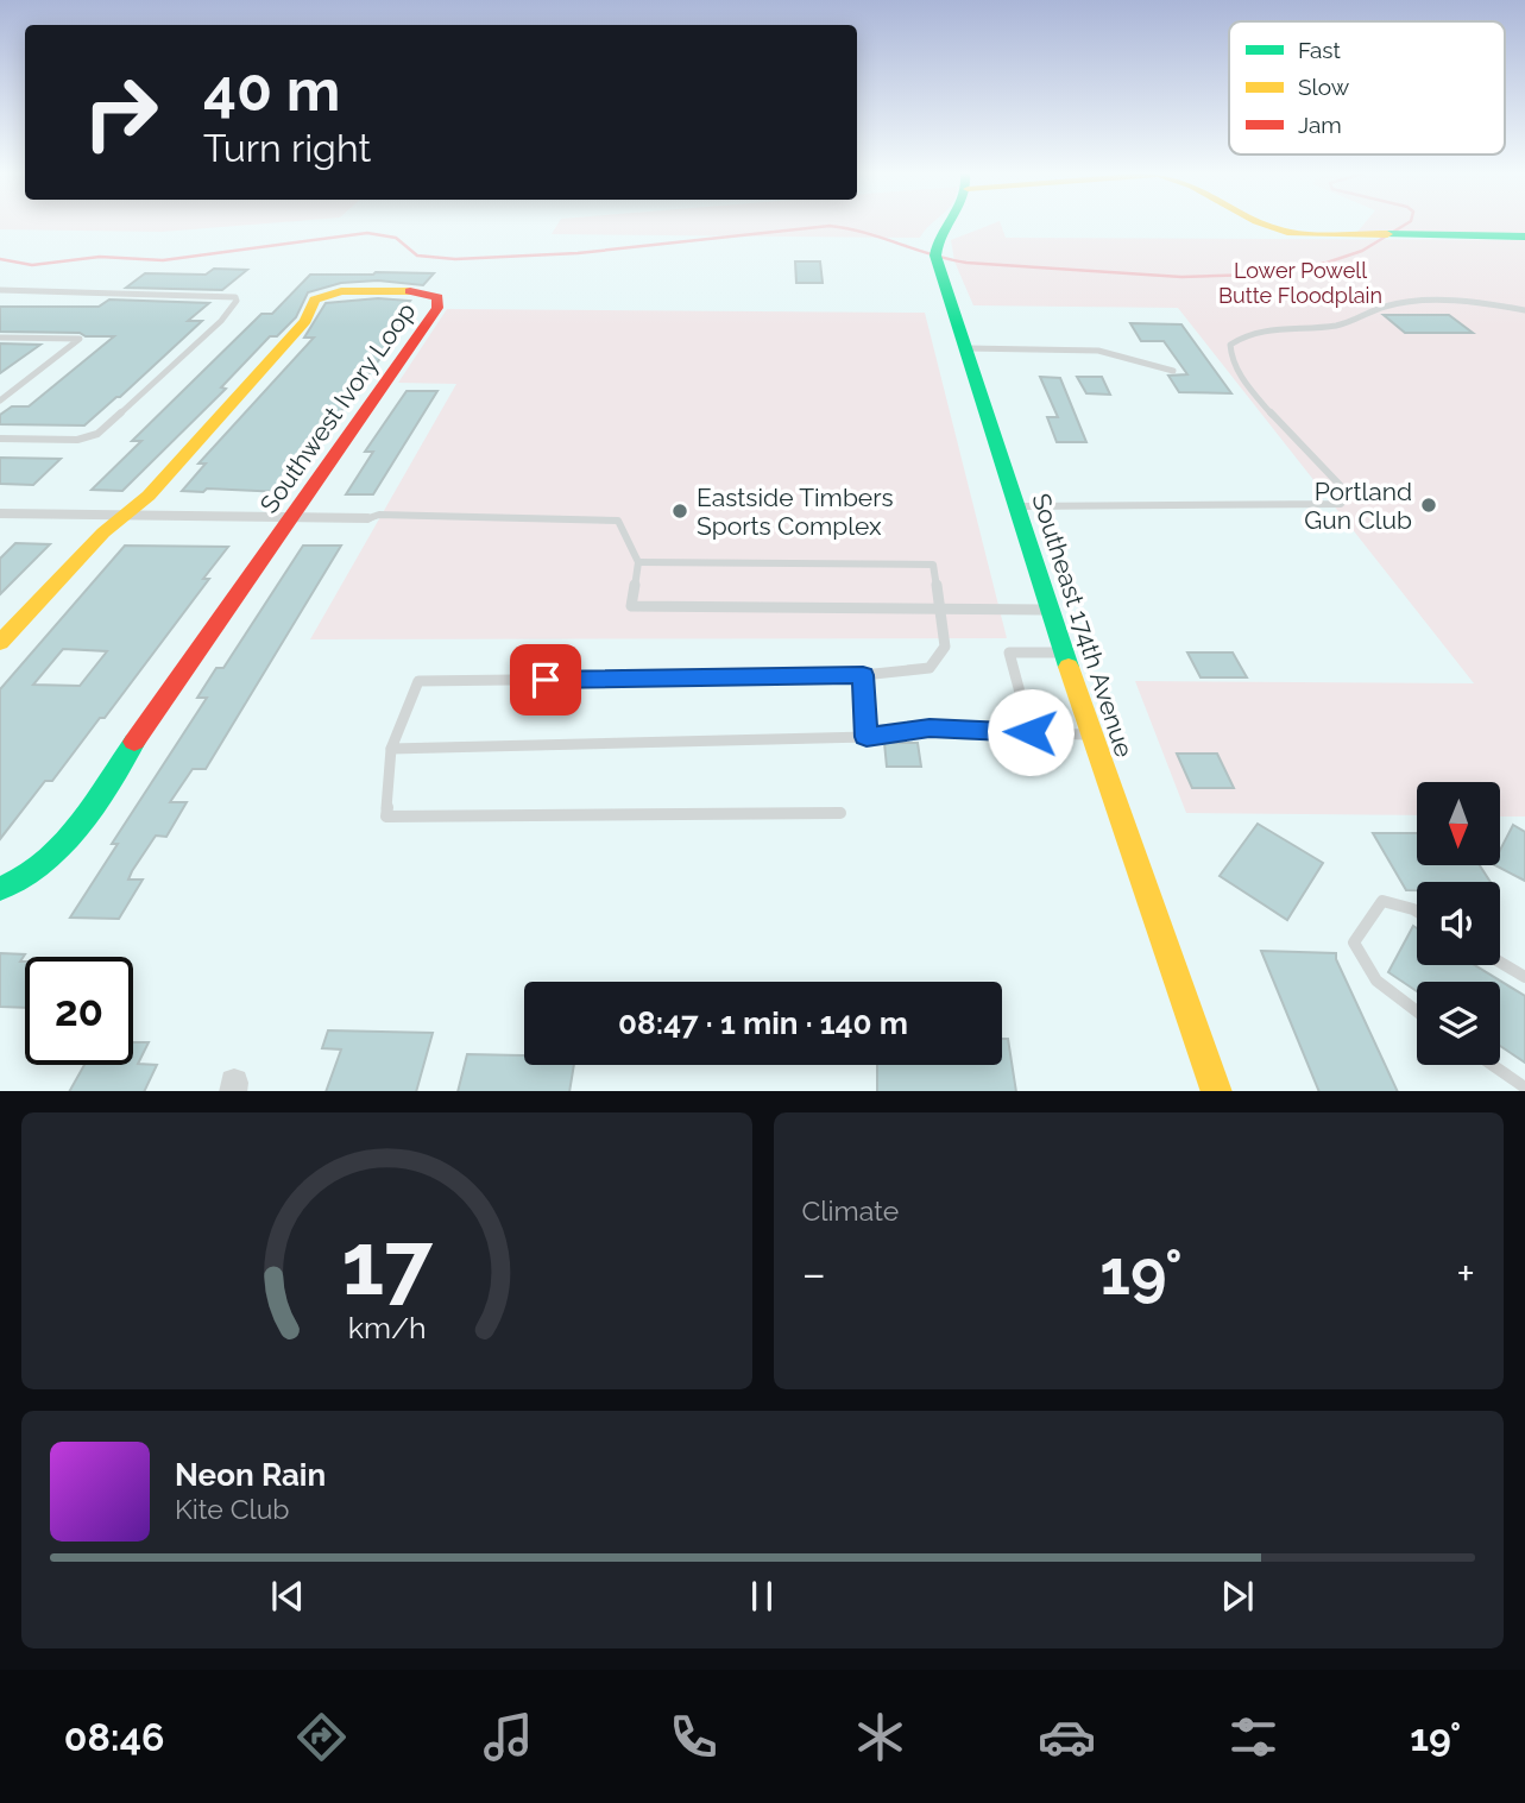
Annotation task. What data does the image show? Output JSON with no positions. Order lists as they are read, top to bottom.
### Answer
{
  "streets": {
    "street": ["Southwest Ivory Loop", "Southeast 174th Avenue"]
  },
  "parks": ["Lower Powell Butte Floodplain"],
  "places": ["Portland Gun Club", "Eastside Timbers Sports Complex"],
  "legend": ["Fast", "Slow", "Jam"],
  "north": "bottom",
  "page": {
    "turn": ["40 m", "Turn right"],
    "limit": "20",
    "trip": "08:47 · 1 min · 140 m",
    "tile": "Climate",
    "heat": ["−", "19°", "+"],
    "song": ["Neon Rain", "Kite Club"],
    "tabs": ["08:46", "19°"],
    "gauge": ["17", "km/h"]
  }
}
